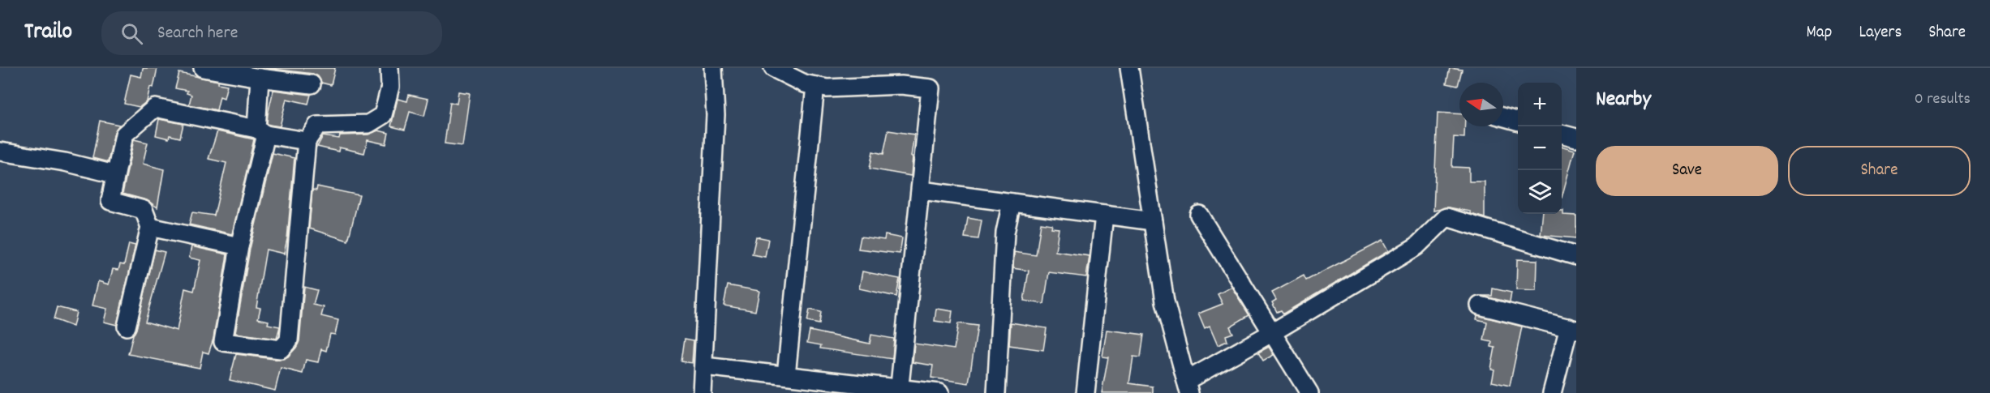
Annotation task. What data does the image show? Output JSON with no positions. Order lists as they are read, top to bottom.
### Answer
{
  "north": "left",
  "page": {
    "header": "Trailo",
    "search": "Search here",
    "nav": ["Map", "Layers", "Share"],
    "heading": ["Nearby", "0 results"],
    "map_buttons": ["+", "−"],
    "buttons": ["Save", "Share"]
  }
}
